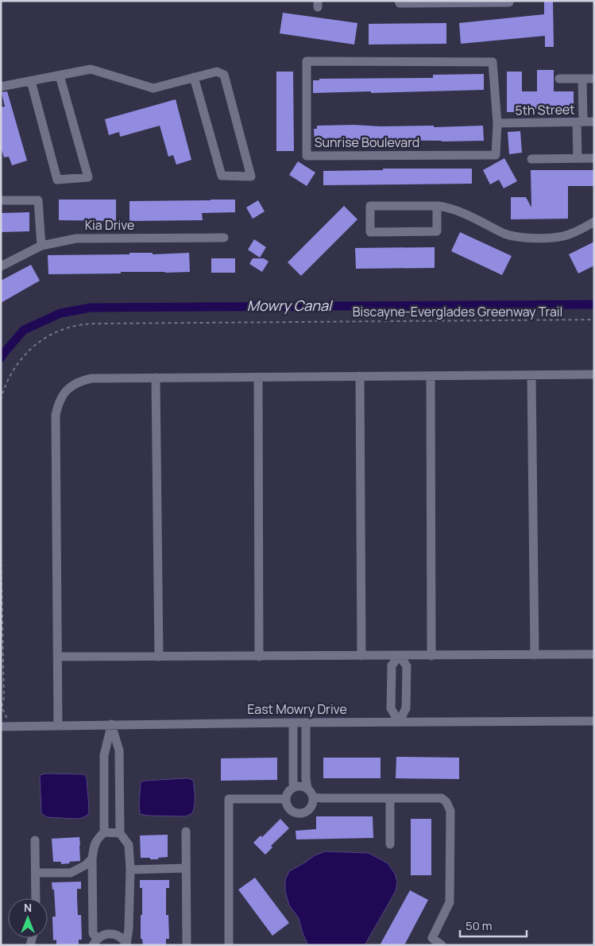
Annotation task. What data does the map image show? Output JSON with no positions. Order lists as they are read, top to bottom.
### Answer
{
  "streets": {
    "street": [
      "5th Street",
      "Sunrise Boulevard",
      "Kia Drive",
      "East Mowry Drive"
    ],
    "path": ["Biscayne-Everglades Greenway Trail"]
  },
  "crossings": [
    ["5th Street", "Sunrise Boulevard"]
  ],
  "water": ["Mowry Canal"],
  "scale_bar": "50 m",
  "north": "top"
}
